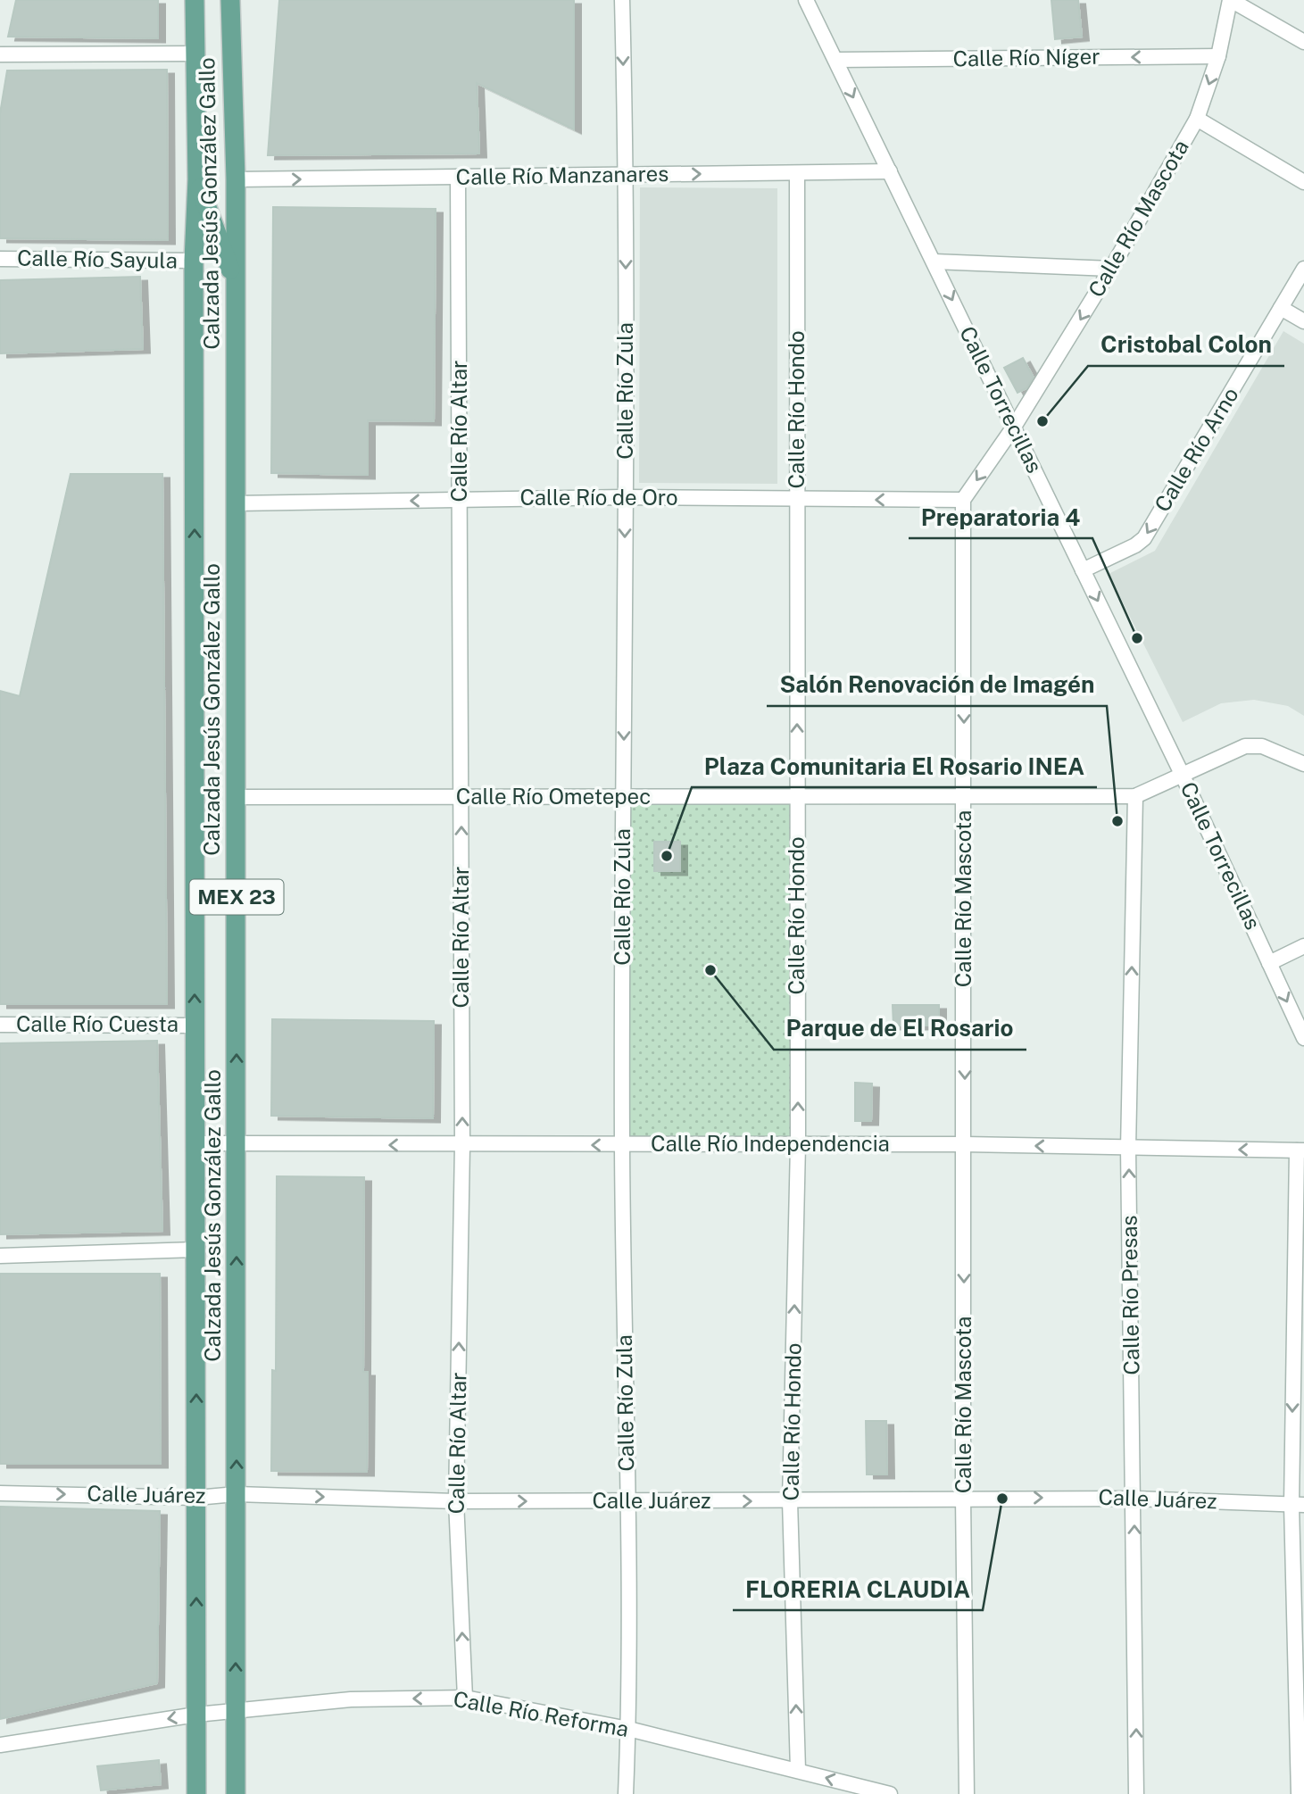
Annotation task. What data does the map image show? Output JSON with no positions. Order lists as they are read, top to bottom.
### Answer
{
  "streets": {
    "main road": ["Calzada Jesús González Gallo", "MEX 23"],
    "street": [
      "Calle Río Níger",
      "Calle Río Manzanares",
      "Calle Río Mascota",
      "Calle Río Sayula",
      "Calle Río Zula",
      "Calle Torrecillas",
      "Calle Río Hondo",
      "Calle Río Altar",
      "Calle Río Arno",
      "Calle Río de Oro",
      "Calle Río Ometepec",
      "Calle Río Cuesta",
      "Calle Río Independencia",
      "Calle Río Presas",
      "Calle Juárez",
      "Calle Río Reforma"
    ]
  },
  "crossings": [
    ["Calle Río Níger", "Calle Río Mascota"],
    ["Calle Río Níger", "Calle Torrecillas"],
    ["Calle Río Manzanares", "Calzada Jesús González Gallo"],
    ["Calle Río Manzanares", "Calle Río Zula"],
    ["Calle Río Manzanares", "Calle Torrecillas"],
    ["Calle Río Manzanares", "Calle Río Hondo"],
    ["Calle Río Manzanares", "Calle Río Altar"],
    ["Calzada Jesús González Gallo", "Calle Río Sayula"],
    ["Calzada Jesús González Gallo", "Calle Río de Oro"],
    ["Calzada Jesús González Gallo", "Calle Río Ometepec"],
    ["Calzada Jesús González Gallo", "Calle Río Cuesta"],
    ["Calzada Jesús González Gallo", "Calle Río Independencia"],
    ["Calzada Jesús González Gallo", "Calle Juárez"],
    ["Calzada Jesús González Gallo", "Calle Río Reforma"],
    ["Calle Río Mascota", "Calle Torrecillas"],
    ["Calle Río Mascota", "Calle Río de Oro"],
    ["Calle Río Mascota", "Calle Río Ometepec"],
    ["Calle Río Mascota", "Calle Río Independencia"],
    ["Calle Río Mascota", "Calle Juárez"],
    ["Calle Río Zula", "Calle Río de Oro"],
    ["Calle Río Zula", "Calle Río Ometepec"],
    ["Calle Río Zula", "Calle Río Independencia"],
    ["Calle Río Zula", "Calle Juárez"],
    ["Calle Río Zula", "Calle Río Reforma"],
    ["Calle Torrecillas", "Calle Río Arno"],
    ["Calle Torrecillas", "Calle Río Ometepec"],
    ["Calle Río Hondo", "Calle Río de Oro"],
    ["Calle Río Hondo", "Calle Río Ometepec"],
    ["Calle Río Hondo", "Calle Río Independencia"],
    ["Calle Río Hondo", "Calle Juárez"],
    ["Calle Río Hondo", "Calle Río Reforma"],
    ["Calle Río Altar", "Calle Río de Oro"],
    ["Calle Río Altar", "Calle Río Ometepec"],
    ["Calle Río Altar", "Calle Río Independencia"],
    ["Calle Río Altar", "Calle Juárez"],
    ["Calle Río Altar", "Calle Río Reforma"],
    ["Calle Río Ometepec", "Calle Río Presas"],
    ["Calle Río Independencia", "Calle Río Presas"],
    ["Calle Río Presas", "Calle Juárez"]
  ],
  "one_way": [
    "Calle Río Níger",
    "Calle Río Manzanares",
    "Calle Río Mascota",
    "Calle Río Zula",
    "Calle Torrecillas",
    "Calle Río Hondo",
    "Calle Río Altar",
    "Calle Río Arno",
    "Calle Río de Oro",
    "Calle Río Independencia",
    "Calle Río Presas",
    "Calle Juárez",
    "Calle Río Reforma"
  ],
  "places": [
    "Cristobal Colon",
    "Preparatoria 4",
    "Salón Renovación de Imagén",
    "Plaza Comunitaria El Rosario INEA",
    "Parque de El Rosario",
    "FLORERIA CLAUDIA"
  ]
}
